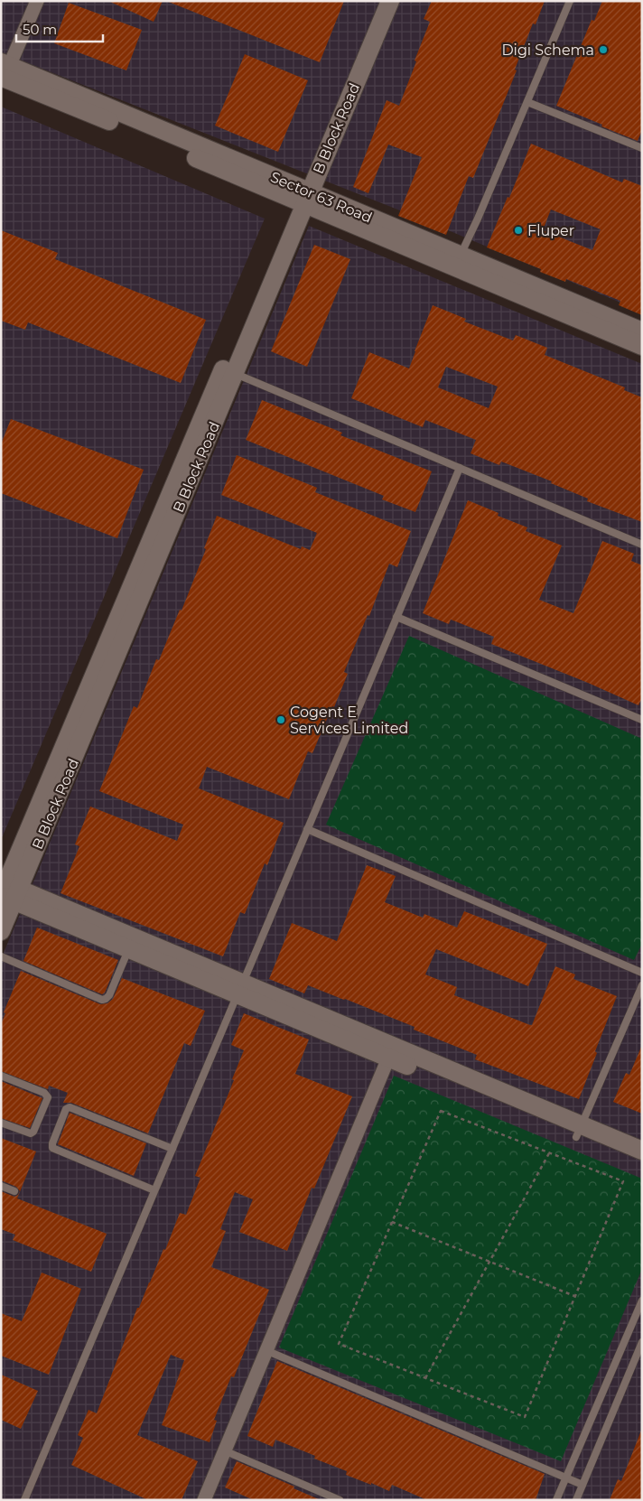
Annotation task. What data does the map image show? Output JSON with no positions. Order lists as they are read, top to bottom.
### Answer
{
  "streets": {
    "street": ["B Block Road", "Sector 63 Road"]
  },
  "crossings": [
    ["B Block Road", "Sector 63 Road"]
  ],
  "places": ["Digi Schema", "Fluper", "Cogent E Services Limited"],
  "scale_bar": "50 m"
}
